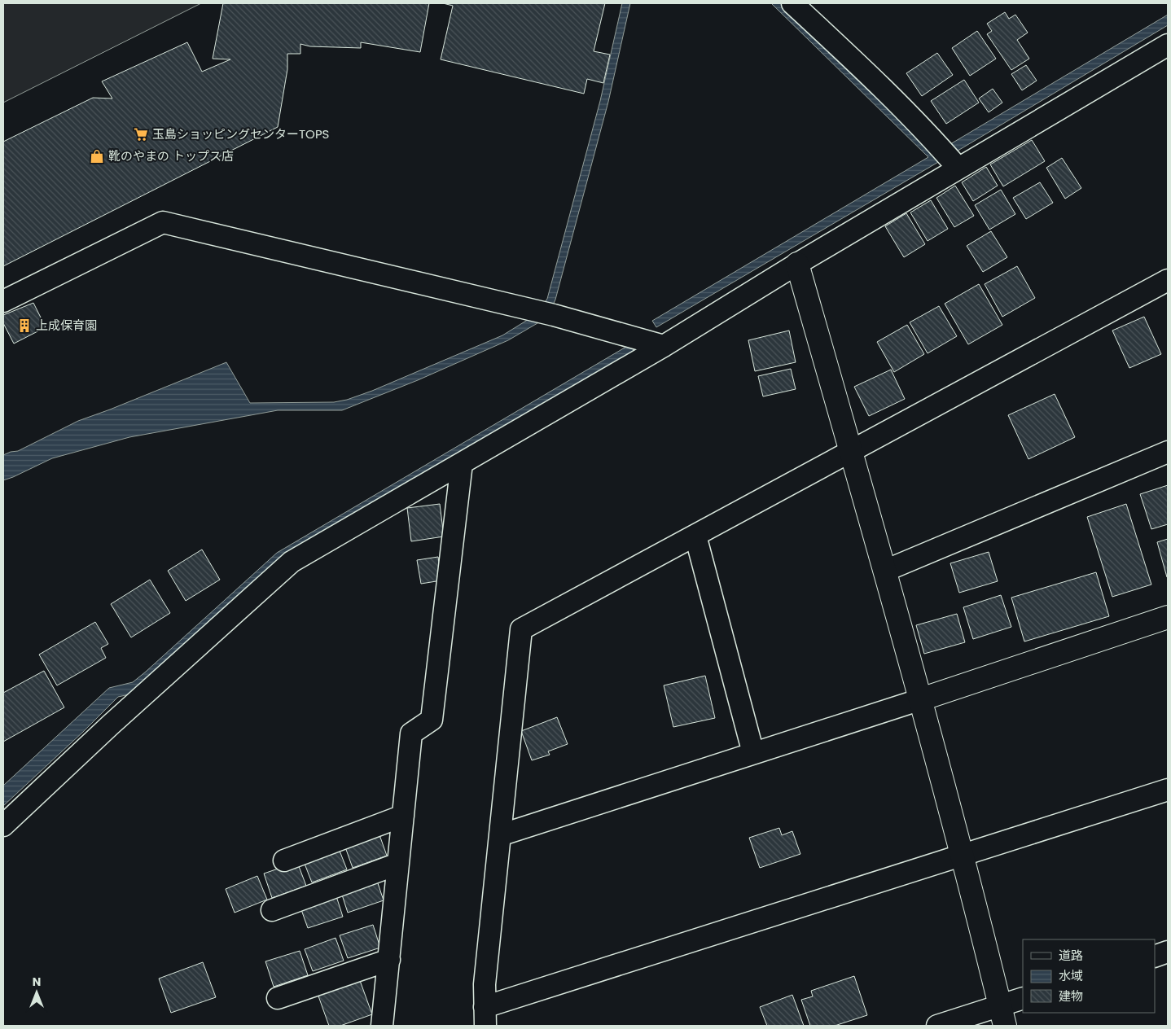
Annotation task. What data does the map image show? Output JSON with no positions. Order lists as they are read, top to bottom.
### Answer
{
  "places": {
    "supermarket": ["玉島ショッピングセンターTOPS"],
    "shop": ["靴のやまの トップス店"],
    "building": ["上成保育園"]
  },
  "legend": ["道路", "水域", "建物"],
  "north": "top"
}
